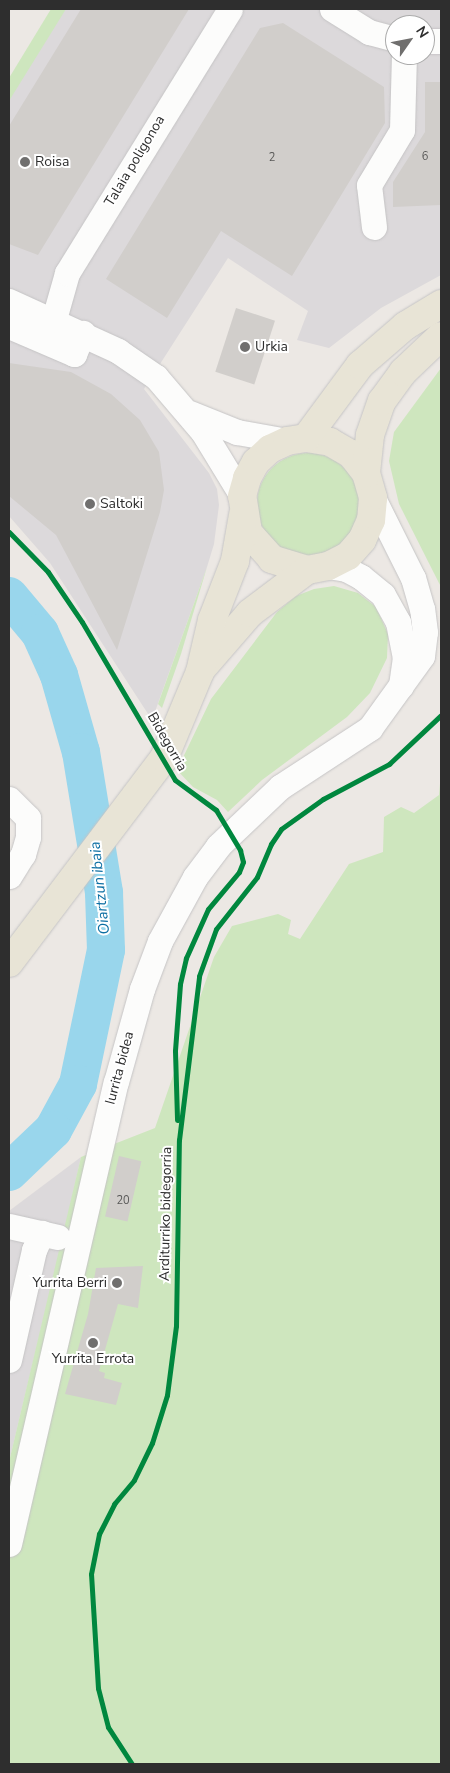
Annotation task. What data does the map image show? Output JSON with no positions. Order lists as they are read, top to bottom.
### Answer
{
  "streets": {
    "street": ["Talaia poligonoa", "Iurrita bidea"],
    "cycle path": ["Bidegorria", "Arditurriko bidegorria"]
  },
  "water": ["Oiartzun ibaia"],
  "places": [
    "Roisa",
    "Urkia",
    "Saltoki",
    "Yurrita Berri",
    "Yurrita Errota"
  ],
  "house_numbers": ["6", "2", "20"],
  "north": "top right"
}
